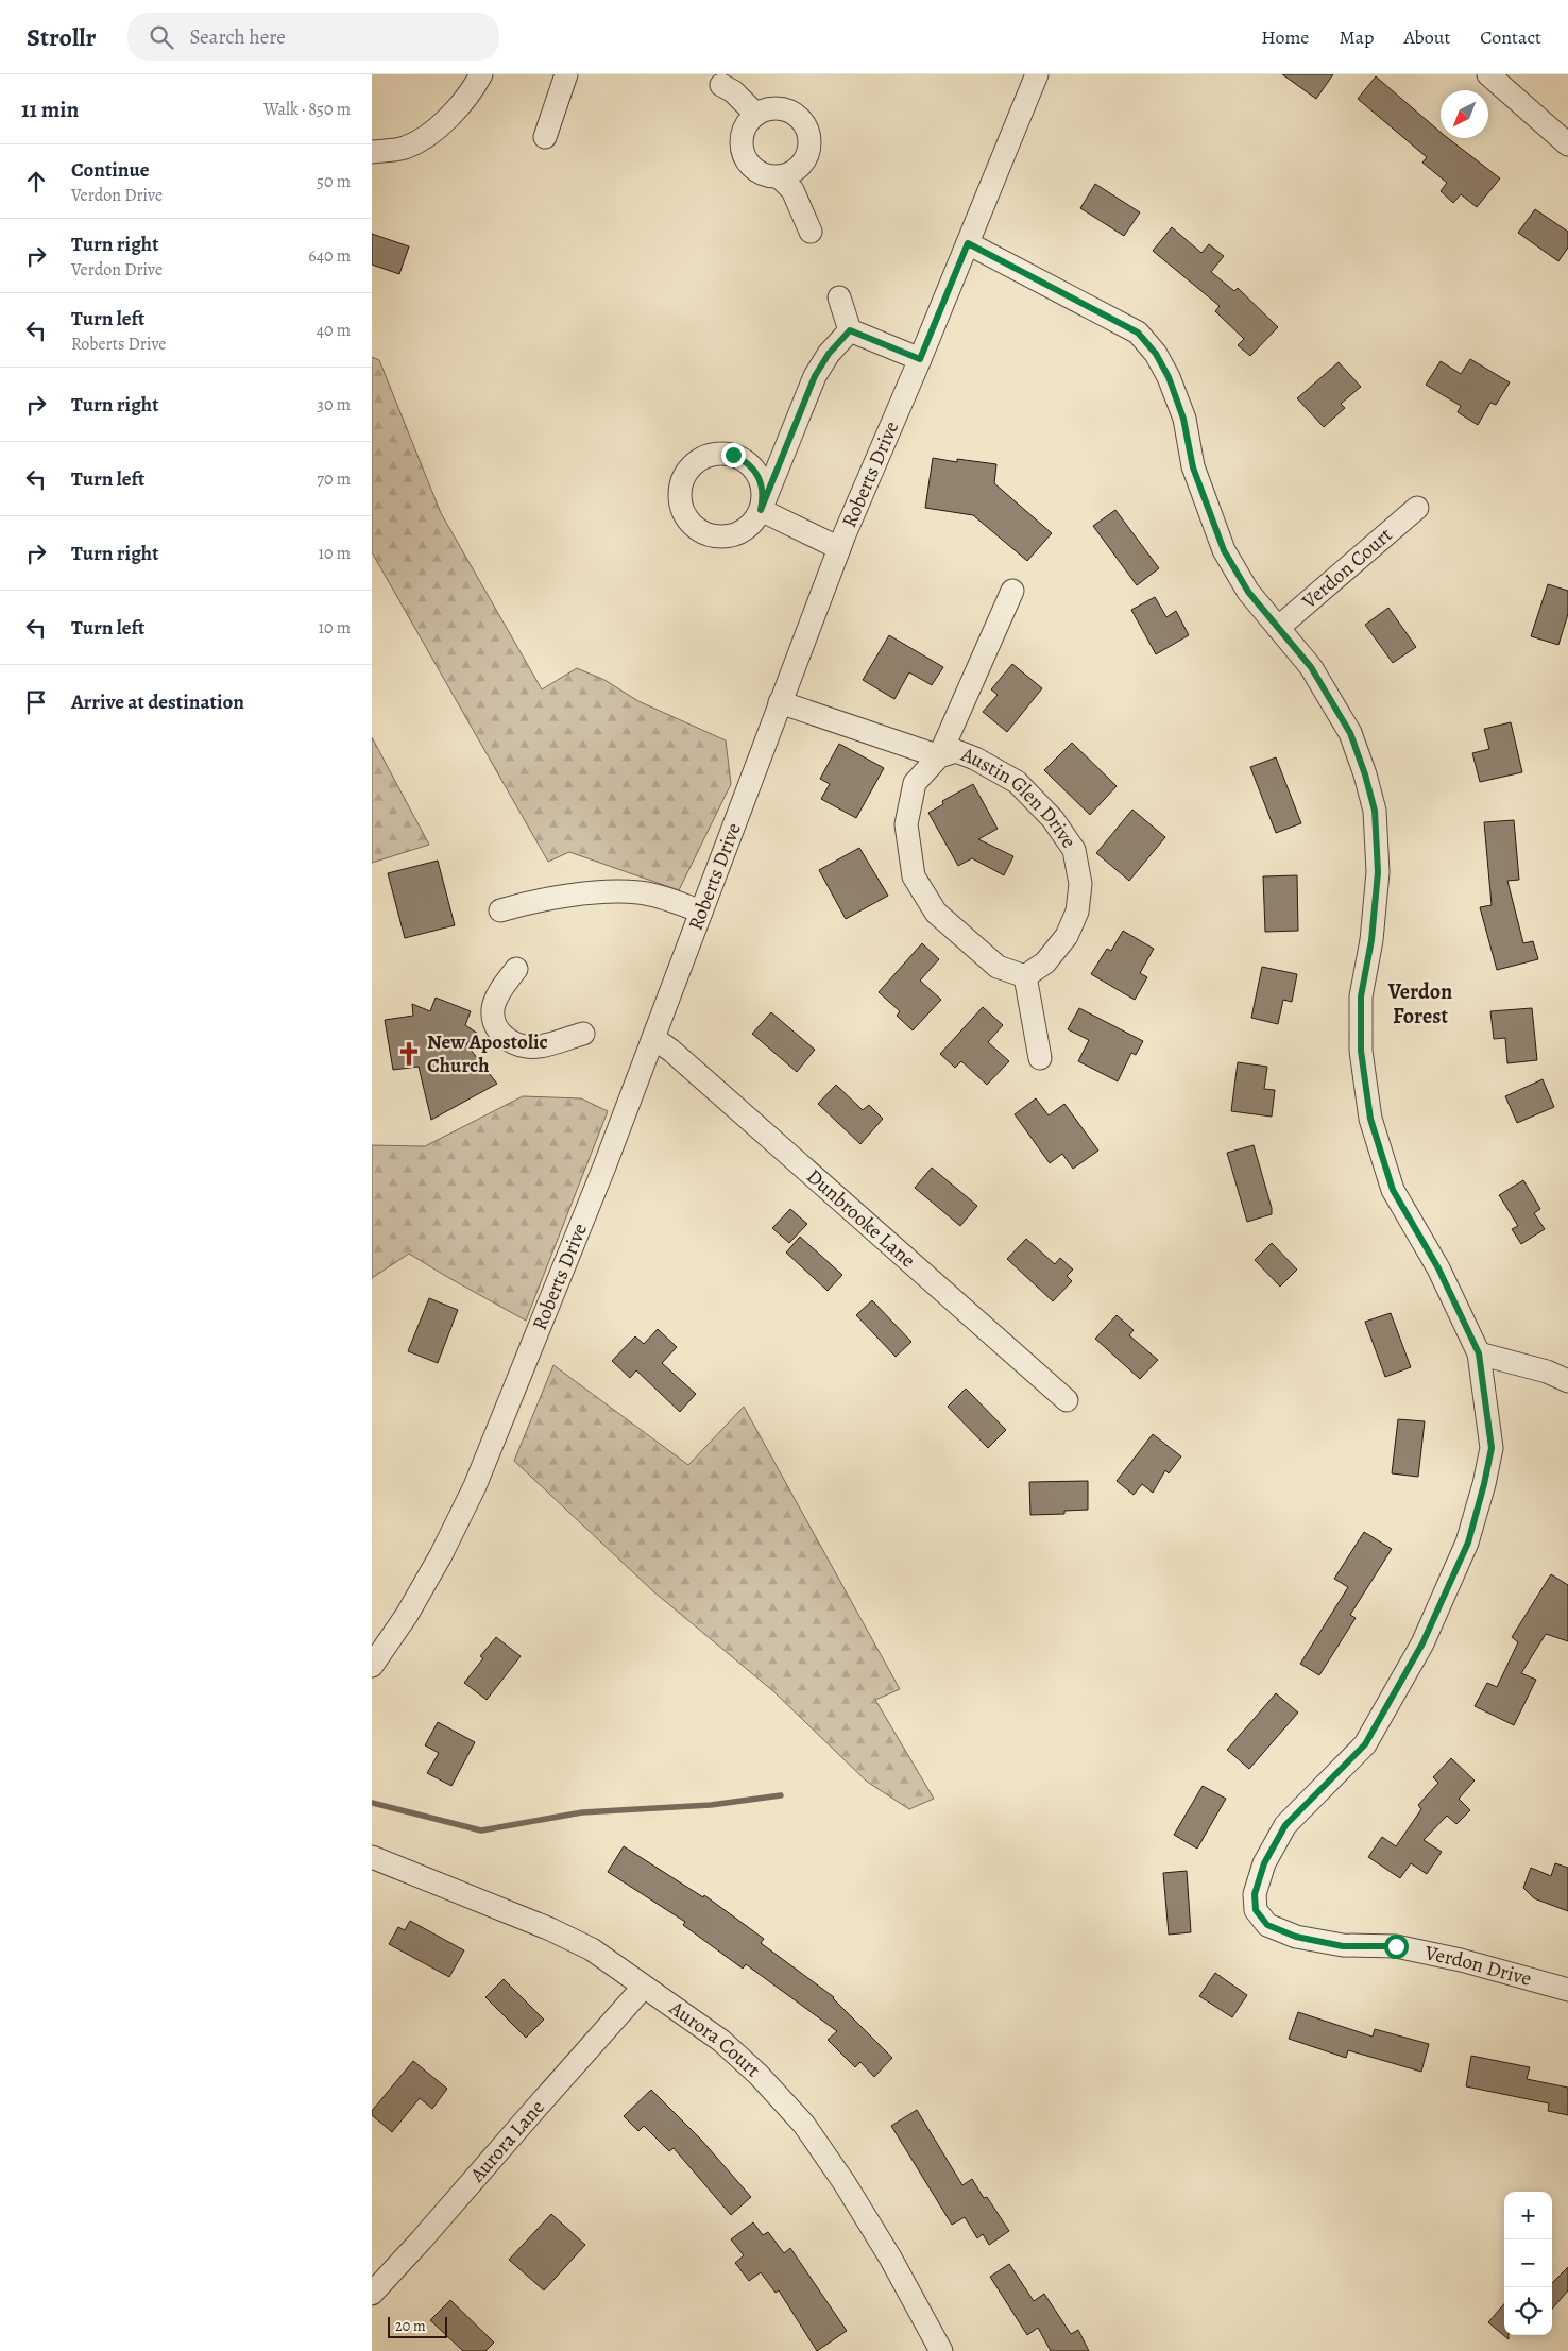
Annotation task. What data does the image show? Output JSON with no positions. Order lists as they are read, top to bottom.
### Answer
{
  "streets": {
    "street": [
      "Roberts Drive",
      "Verdon Court",
      "Austin Glen Drive",
      "Dunbrooke Lane",
      "Verdon Drive",
      "Aurora Court",
      "Aurora Lane"
    ]
  },
  "crossings": [
    ["Roberts Drive", "Austin Glen Drive"],
    ["Roberts Drive", "Dunbrooke Lane"],
    ["Roberts Drive", "Verdon Drive"],
    ["Verdon Court", "Verdon Drive"],
    ["Aurora Court", "Aurora Lane"]
  ],
  "districts": ["Verdon Forest"],
  "places": {
    "church": ["New Apostolic Church"]
  },
  "scale_bar": "20 m",
  "north": "bottom left",
  "page": {
    "header": "Strollr",
    "search": "Search here",
    "nav": [
      "Home",
      "Map",
      "About",
      "Contact"
    ],
    "heading": ["11 min", "Walk · 850 m"],
    "list": [
      ["Continue", "Verdon Drive", "50 m"],
      ["Turn right", "Verdon Drive", "640 m"],
      ["Turn left", "Roberts Drive", "40 m"],
      ["Turn right", "30 m"],
      ["Turn left", "70 m"],
      ["Turn right", "10 m"],
      ["Turn left", "10 m"],
      "Arrive at destination"
    ],
    "map_buttons": ["+", "−"],
    "scale": "20 m"
  }
}
